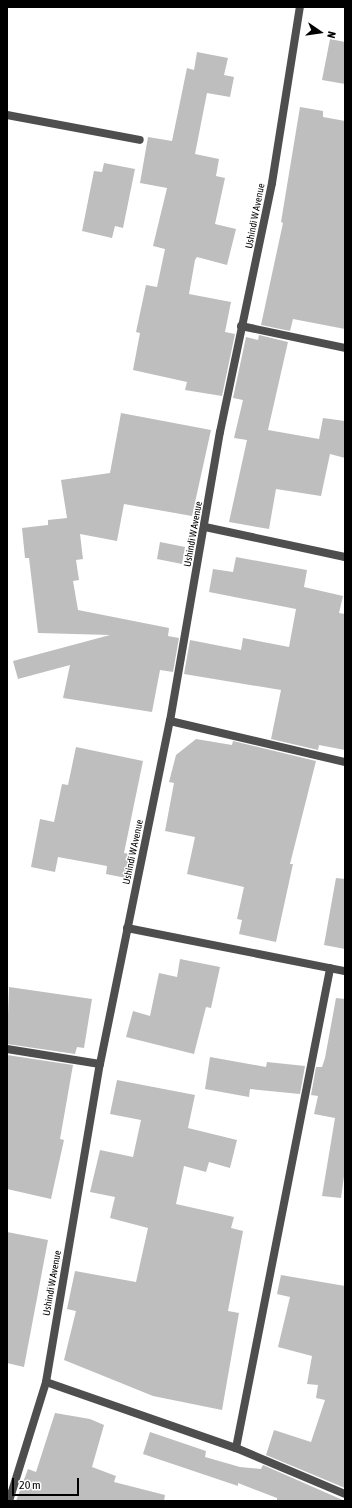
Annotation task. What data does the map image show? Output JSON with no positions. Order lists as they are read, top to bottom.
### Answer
{
  "streets": {
    "street": ["Ushindi W Avenue"]
  },
  "scale_bar": "20 m",
  "north": "right"
}
